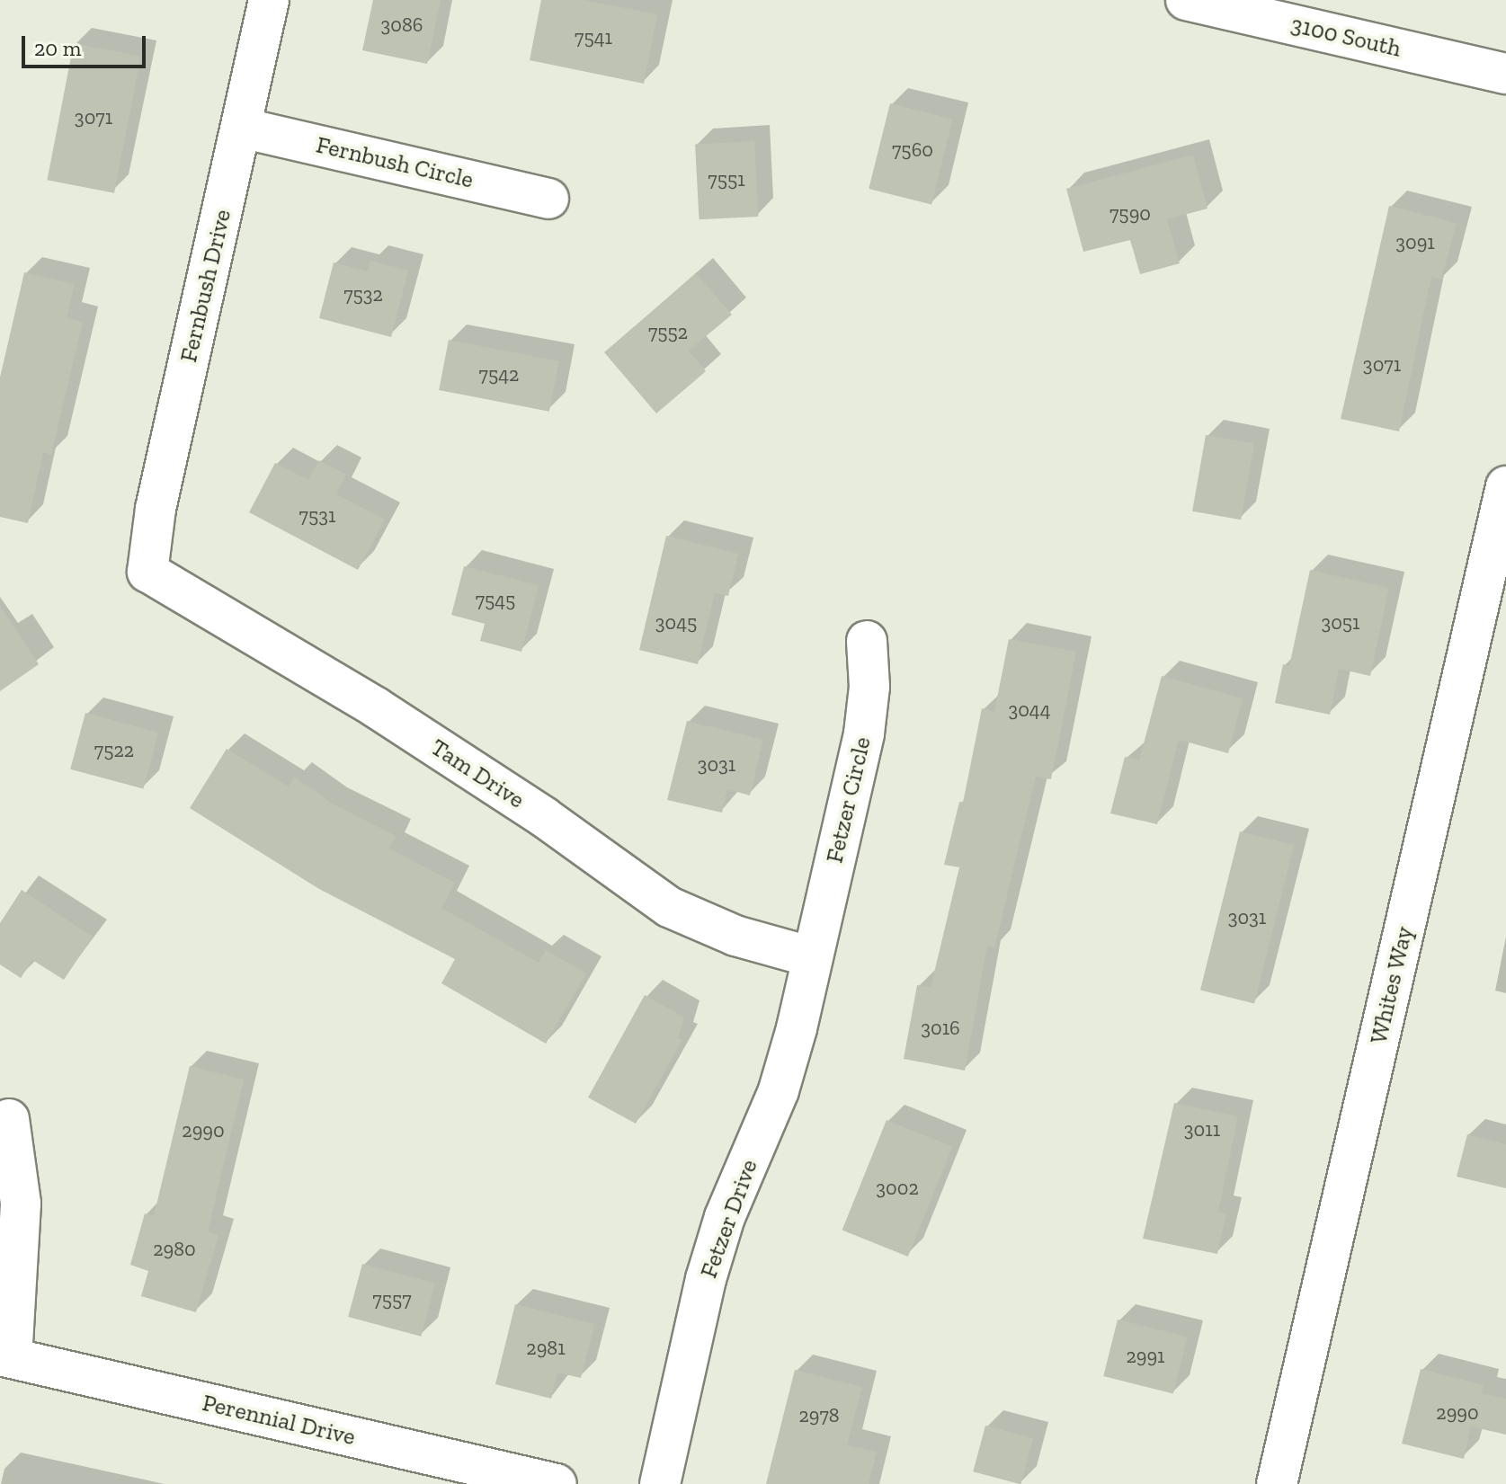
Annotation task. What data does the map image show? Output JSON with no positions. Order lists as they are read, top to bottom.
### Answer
{
  "streets": {
    "street": [
      "3100 South",
      "Fernbush Circle",
      "Fernbush Drive",
      "Tam Drive",
      "Fetzer Circle",
      "Whites Way",
      "Fetzer Drive",
      "Perennial Drive"
    ]
  },
  "crossings": [
    ["Fernbush Circle", "Fernbush Drive"],
    ["Fernbush Drive", "Tam Drive"],
    ["Tam Drive", "Fetzer Circle"],
    ["Tam Drive", "Fetzer Drive"],
    ["Fetzer Circle", "Fetzer Drive"]
  ],
  "house_numbers": [
    "3086",
    "7541",
    "3071",
    "7560",
    "7551",
    "7590",
    "3091",
    "7532",
    "7552",
    "3071",
    "7542",
    "7531",
    "7545",
    "3045",
    "3051",
    "3044",
    "7522",
    "3031",
    "3031",
    "3016",
    "3011",
    "2990",
    "3002",
    "2980",
    "7557",
    "2981",
    "2991",
    "2990",
    "2978"
  ],
  "scale_bar": "20 m"
}
